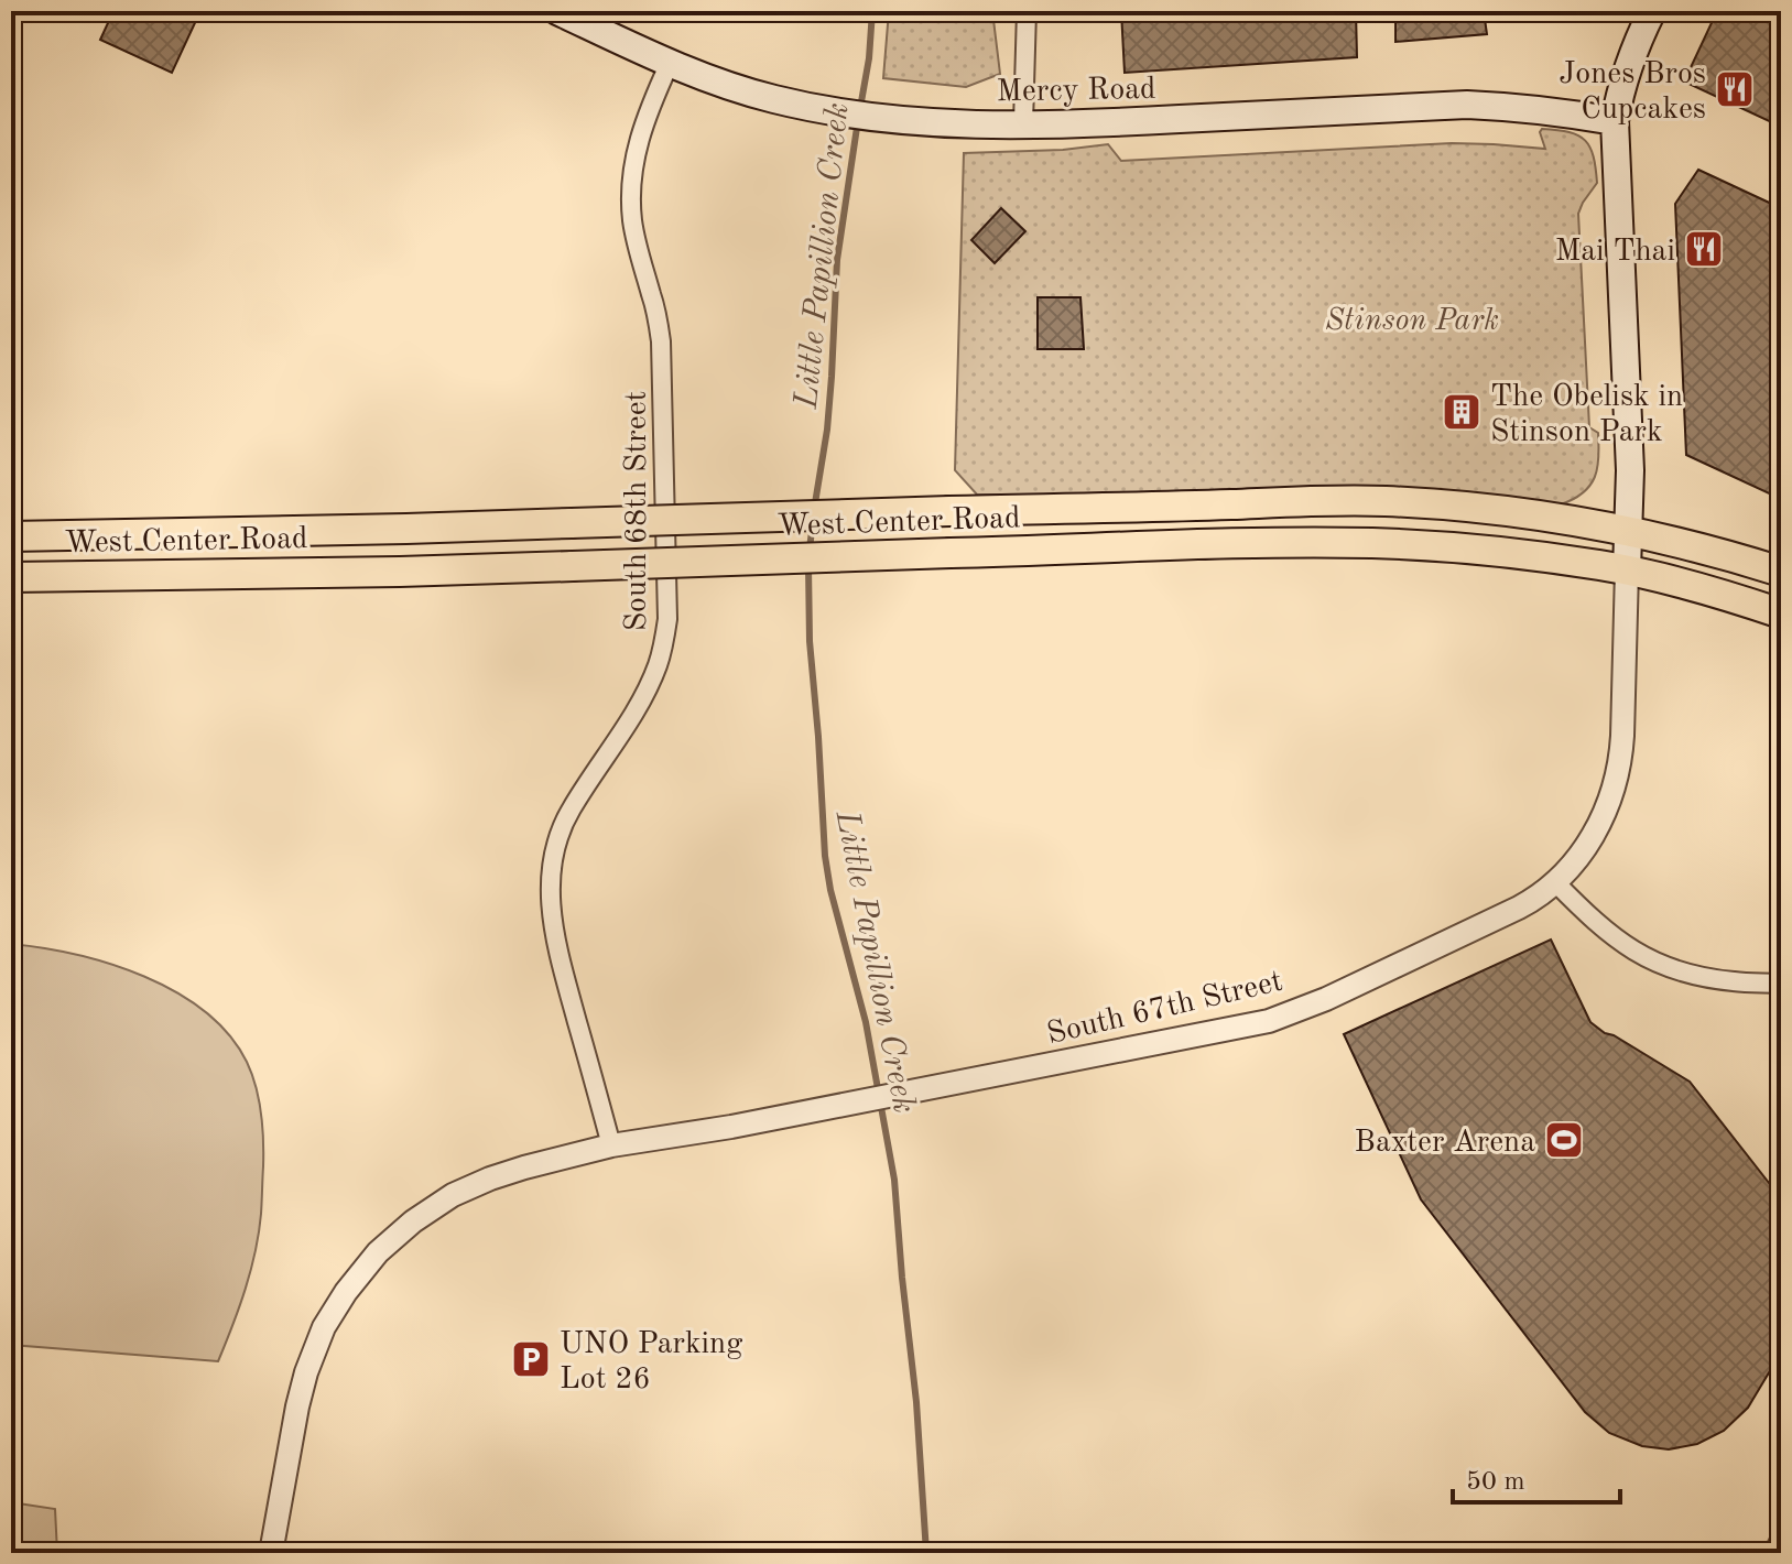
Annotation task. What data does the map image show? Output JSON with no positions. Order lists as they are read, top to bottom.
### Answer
{
  "streets": {
    "main road": ["Mercy Road", "West Center Road", "South 67th Street"],
    "street": ["South 68th Street"]
  },
  "crossings": [
    ["Mercy Road", "South 68th Street"],
    ["Mercy Road", "South 67th Street"],
    ["South 68th Street", "South 67th Street"],
    ["West Center Road", "South 67th Street"]
  ],
  "water": ["Little Papillion Creek"],
  "parks": ["Stinson Park"],
  "places": {
    "restaurant": ["Jones Bros Cupcakes", "Mai Thai"],
    "building": ["The Obelisk in Stinson Park"],
    "sports": ["Baxter Arena"],
    "parking": ["UNO Parking Lot 26"]
  },
  "scale_bar": "50 m"
}
